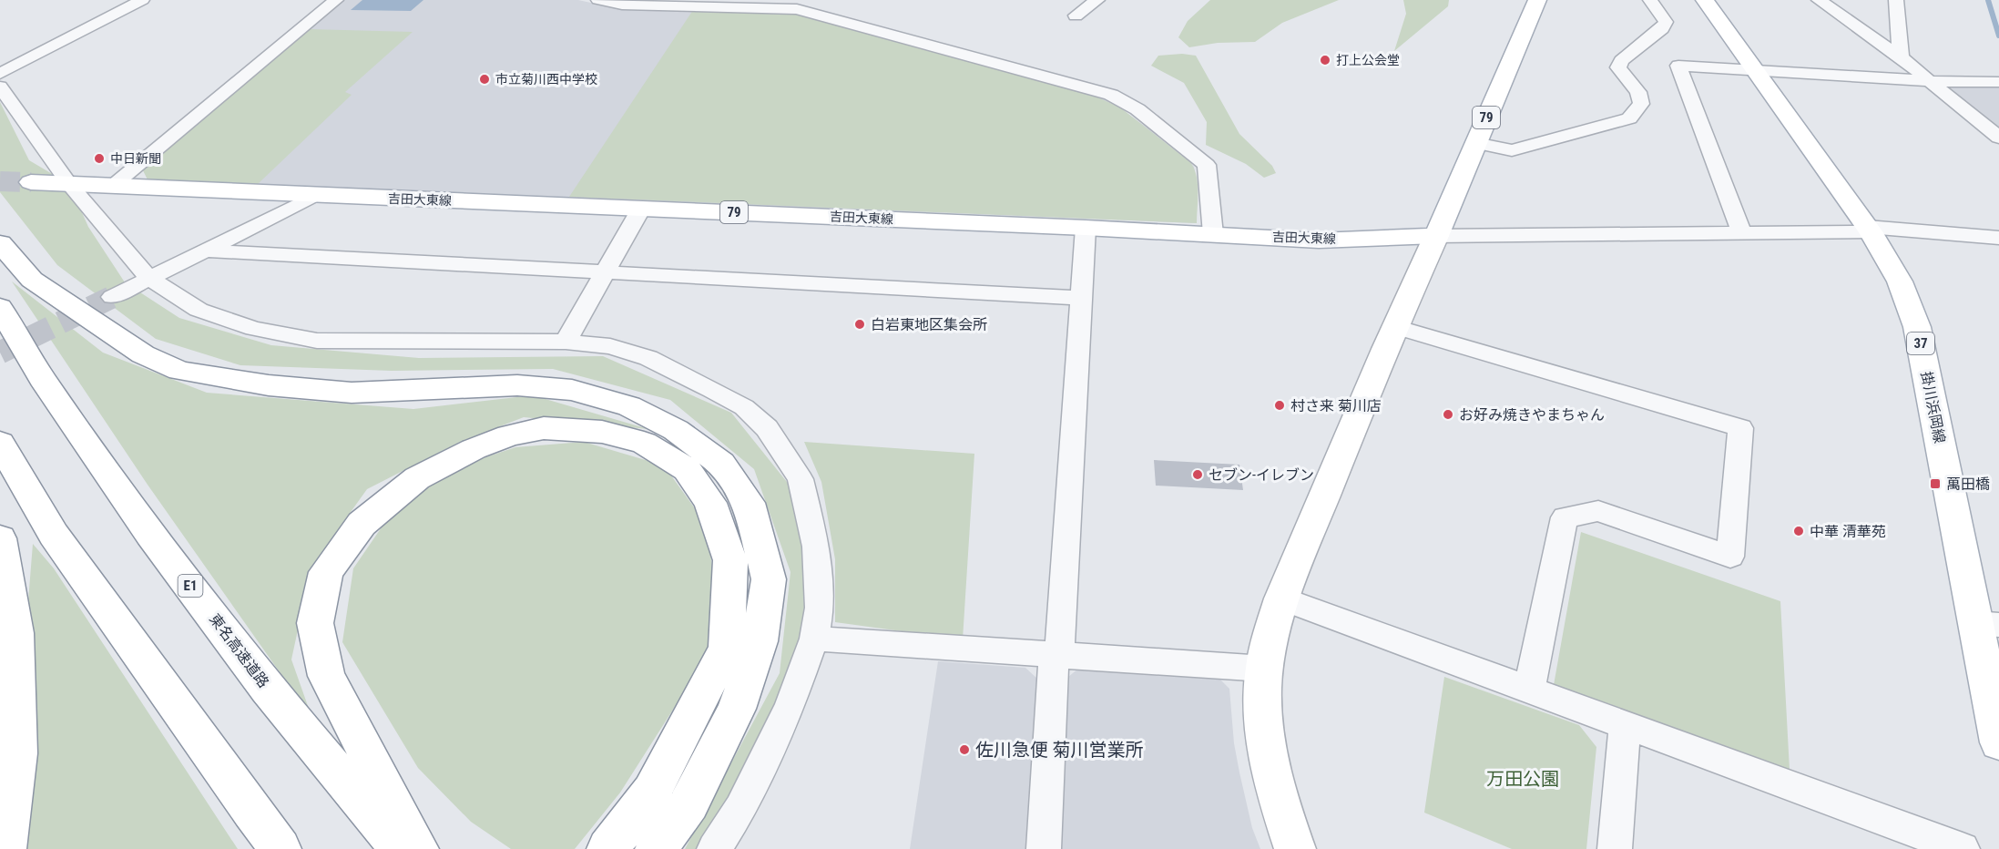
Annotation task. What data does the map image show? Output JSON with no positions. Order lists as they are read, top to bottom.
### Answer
{
  "streets": {
    "main road": [
      "79",
      "吉田大東線",
      "37",
      "掛川浜岡線",
      "E1",
      "東名高速道路"
    ]
  },
  "crossings": [
    ["79", "吉田大東線"]
  ],
  "parks": ["万田公園"],
  "places": {
    "other": [
      "打上公会堂",
      "市立菊川西中学校",
      "中日新聞",
      "白岩東地区集会所",
      "村さ来 菊川店",
      "お好み焼きやまちゃん",
      "セブン-イレブン",
      "中華 清華苑",
      "佐川急便 菊川営業所"
    ],
    "transit": ["萬田橋"]
  }
}
